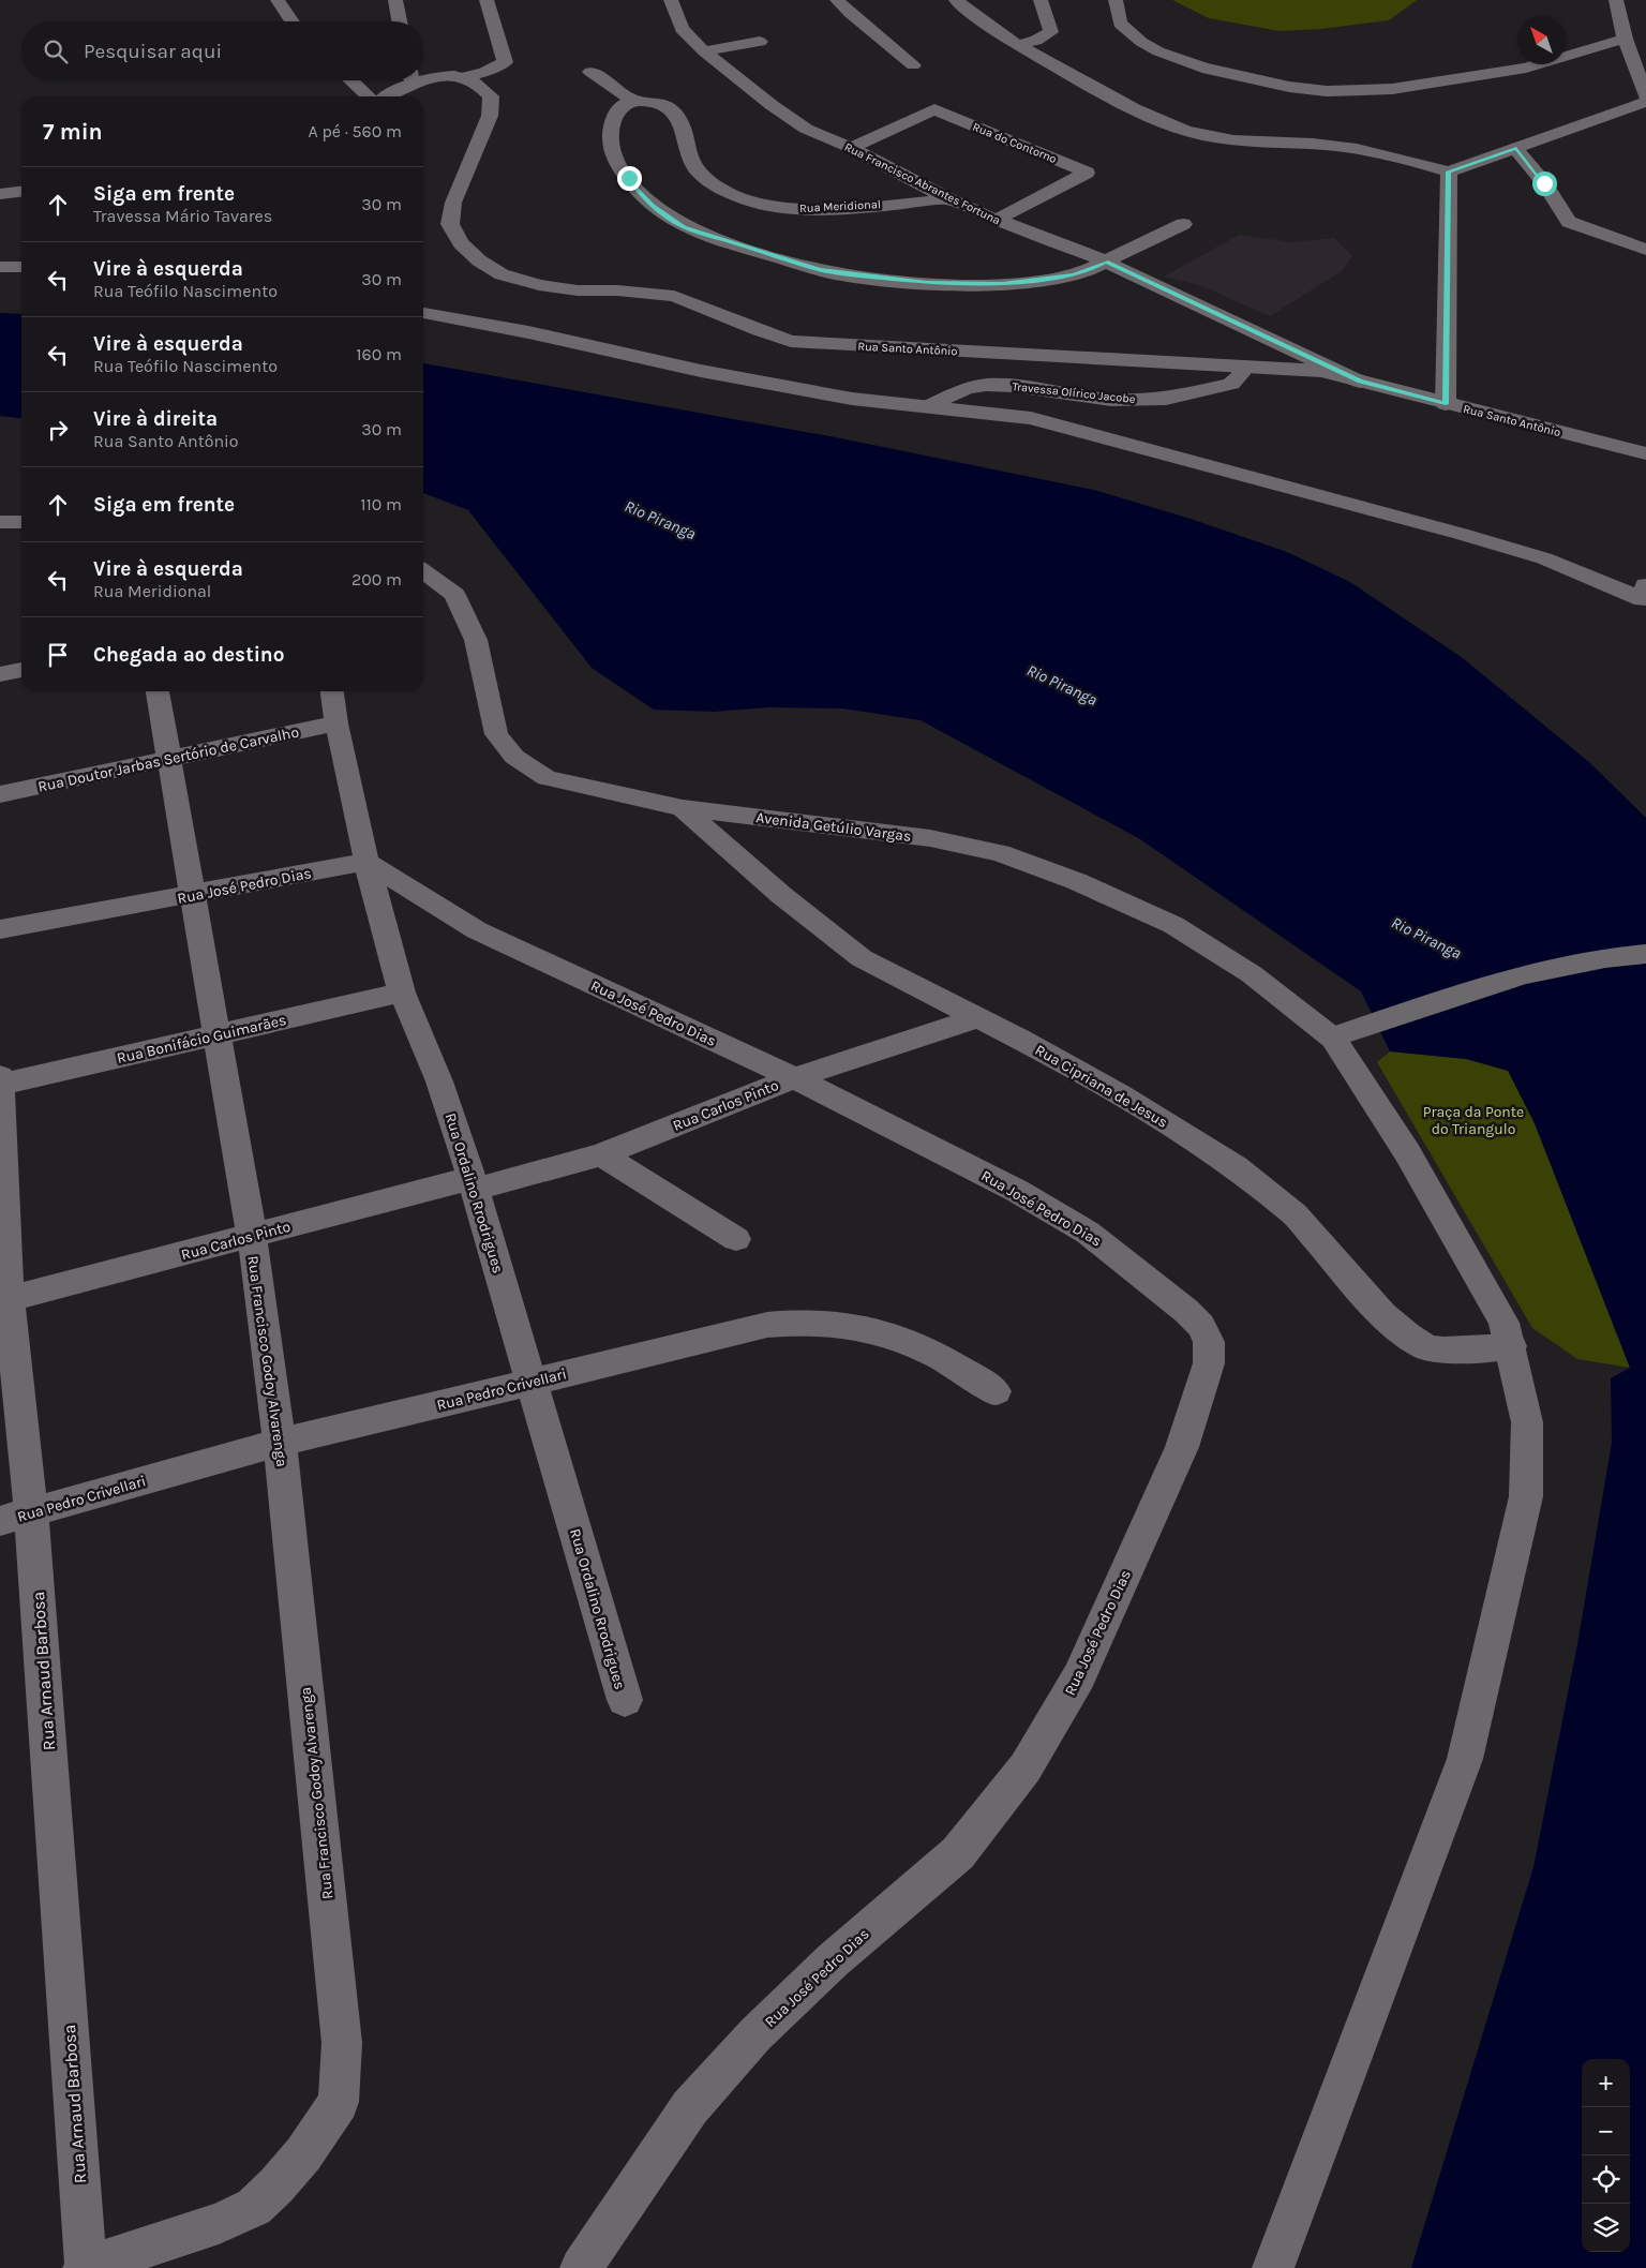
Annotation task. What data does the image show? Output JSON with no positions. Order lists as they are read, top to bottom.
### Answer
{
  "streets": {
    "street": [
      "Rua do Contorno",
      "Rua Francisco Abrantes Fortuna",
      "Rua Meridional",
      "Rua Santo Antônio",
      "Travessa Olírico Jacobe",
      "Rua Doutor Jarbas Sertório de Carvalho",
      "Avenida Getúlio Vargas",
      "Rua José Pedro Dias",
      "Rua Bonifácio Guimarães",
      "Rua Cipriana de Jesus",
      "Rua Carlos Pinto",
      "Rua Ordalino Rrodrigues",
      "Rua Francisco Godoy Alvarenga",
      "Rua Pedro Crivellari",
      "Rua Arnaud Barbosa"
    ]
  },
  "crossings": [
    ["Rua do Contorno", "Rua Francisco Abrantes Fortuna"],
    ["Rua Francisco Abrantes Fortuna", "Rua Meridional"],
    ["Rua Francisco Abrantes Fortuna", "Rua Santo Antônio"],
    ["Rua Santo Antônio", "Travessa Olírico Jacobe"],
    ["Rua Doutor Jarbas Sertório de Carvalho", "Rua Ordalino Rrodrigues"],
    ["Rua Doutor Jarbas Sertório de Carvalho", "Rua Francisco Godoy Alvarenga"],
    ["Avenida Getúlio Vargas", "Rua Cipriana de Jesus"],
    ["Rua José Pedro Dias", "Rua Carlos Pinto"],
    ["Rua José Pedro Dias", "Rua Ordalino Rrodrigues"],
    ["Rua José Pedro Dias", "Rua Francisco Godoy Alvarenga"],
    ["Rua Bonifácio Guimarães", "Rua Ordalino Rrodrigues"],
    ["Rua Bonifácio Guimarães", "Rua Francisco Godoy Alvarenga"],
    ["Rua Bonifácio Guimarães", "Rua Arnaud Barbosa"],
    ["Rua Cipriana de Jesus", "Rua Carlos Pinto"],
    ["Rua Carlos Pinto", "Rua Ordalino Rrodrigues"],
    ["Rua Carlos Pinto", "Rua Francisco Godoy Alvarenga"],
    ["Rua Carlos Pinto", "Rua Arnaud Barbosa"],
    ["Rua Ordalino Rrodrigues", "Rua Pedro Crivellari"],
    ["Rua Francisco Godoy Alvarenga", "Rua Pedro Crivellari"],
    ["Rua Francisco Godoy Alvarenga", "Rua Arnaud Barbosa"],
    ["Rua Pedro Crivellari", "Rua Arnaud Barbosa"]
  ],
  "water": ["Rio Piranga"],
  "parks": ["Praça da Ponte do Triangulo"],
  "north": "top left",
  "page": {
    "search": "Pesquisar aqui",
    "heading": ["7 min", "A pé · 560 m"],
    "list": [
      ["Siga em frente", "Travessa Mário Tavares", "30 m"],
      ["Vire à esquerda", "Rua Teófilo Nascimento", "30 m"],
      ["Vire à esquerda", "Rua Teófilo Nascimento", "160 m"],
      ["Vire à direita", "Rua Santo Antônio", "30 m"],
      ["Siga em frente", "110 m"],
      ["Vire à esquerda", "Rua Meridional", "200 m"],
      "Chegada ao destino"
    ],
    "map_buttons": ["+", "−"]
  }
}
